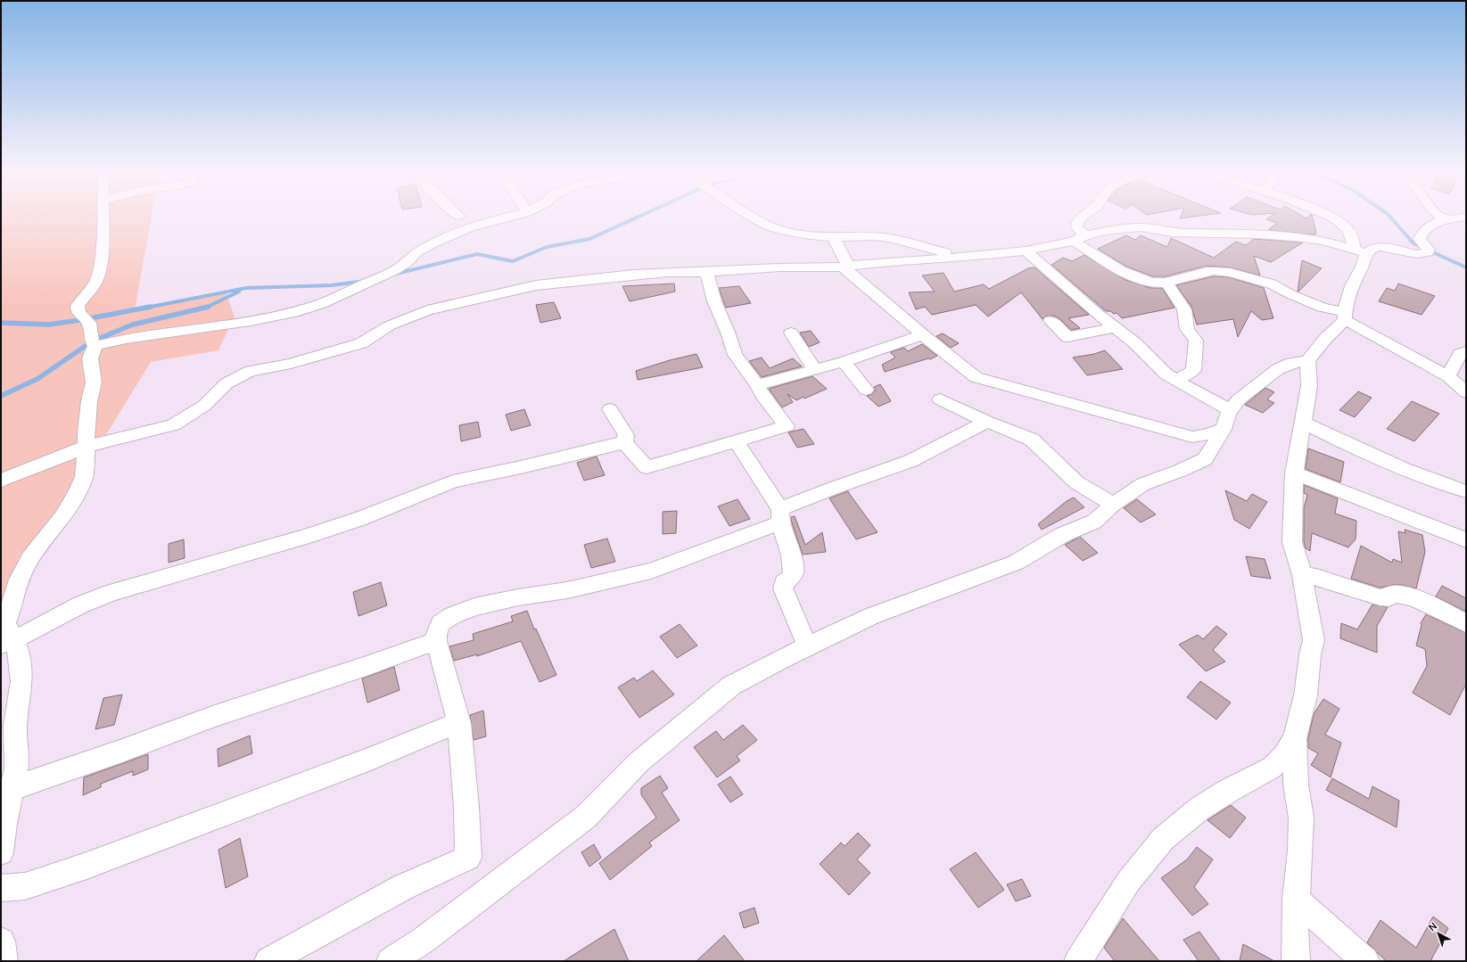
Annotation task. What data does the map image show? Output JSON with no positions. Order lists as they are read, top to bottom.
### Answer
{
  "north": "top left"
}
